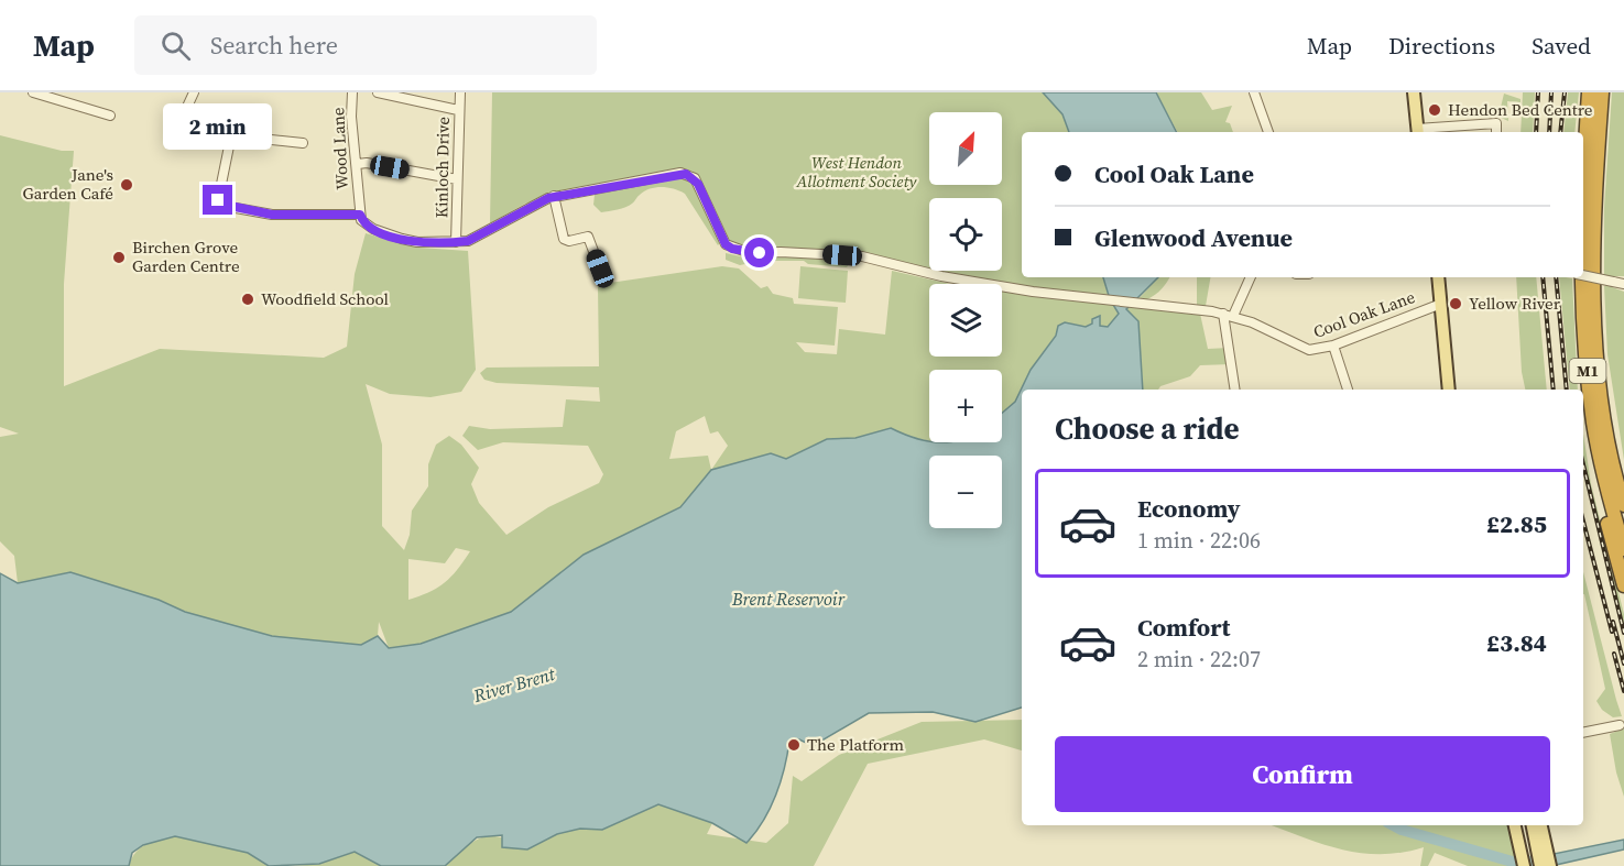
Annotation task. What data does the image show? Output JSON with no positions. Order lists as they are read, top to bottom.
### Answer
{
  "streets": {
    "highway": ["M1"],
    "street": ["Wood Lane", "Kinloch Drive", "Cool Oak Lane"]
  },
  "crossings": [
    ["Wood Lane", "Cool Oak Lane"],
    ["Kinloch Drive", "Cool Oak Lane"]
  ],
  "water": ["Brent Reservoir", "River Brent"],
  "parks": ["West Hendon Allotment Society"],
  "places": [
    "Hendon Bed Centre",
    "Jane's Garden Café",
    "Birchen Grove Garden Centre",
    "Woodfield School",
    "Yellow River",
    "The Platform"
  ],
  "north": "top right",
  "page": {
    "header": "Map",
    "search": "Search here",
    "nav": ["Map", "Directions", "Saved"],
    "bubble": "2 min",
    "map_buttons": ["+", "−"],
    "banner": ["Cool Oak Lane", "Glenwood Avenue"],
    "heading": "Choose a ride",
    "list": [
      {
        "name": "Economy",
        "note": "1 min · 22:06",
        "value": "£2.85"
      },
      {
        "name": "Comfort",
        "note": "2 min · 22:07",
        "value": "£3.84"
      }
    ],
    "buttons": "Confirm"
  }
}
